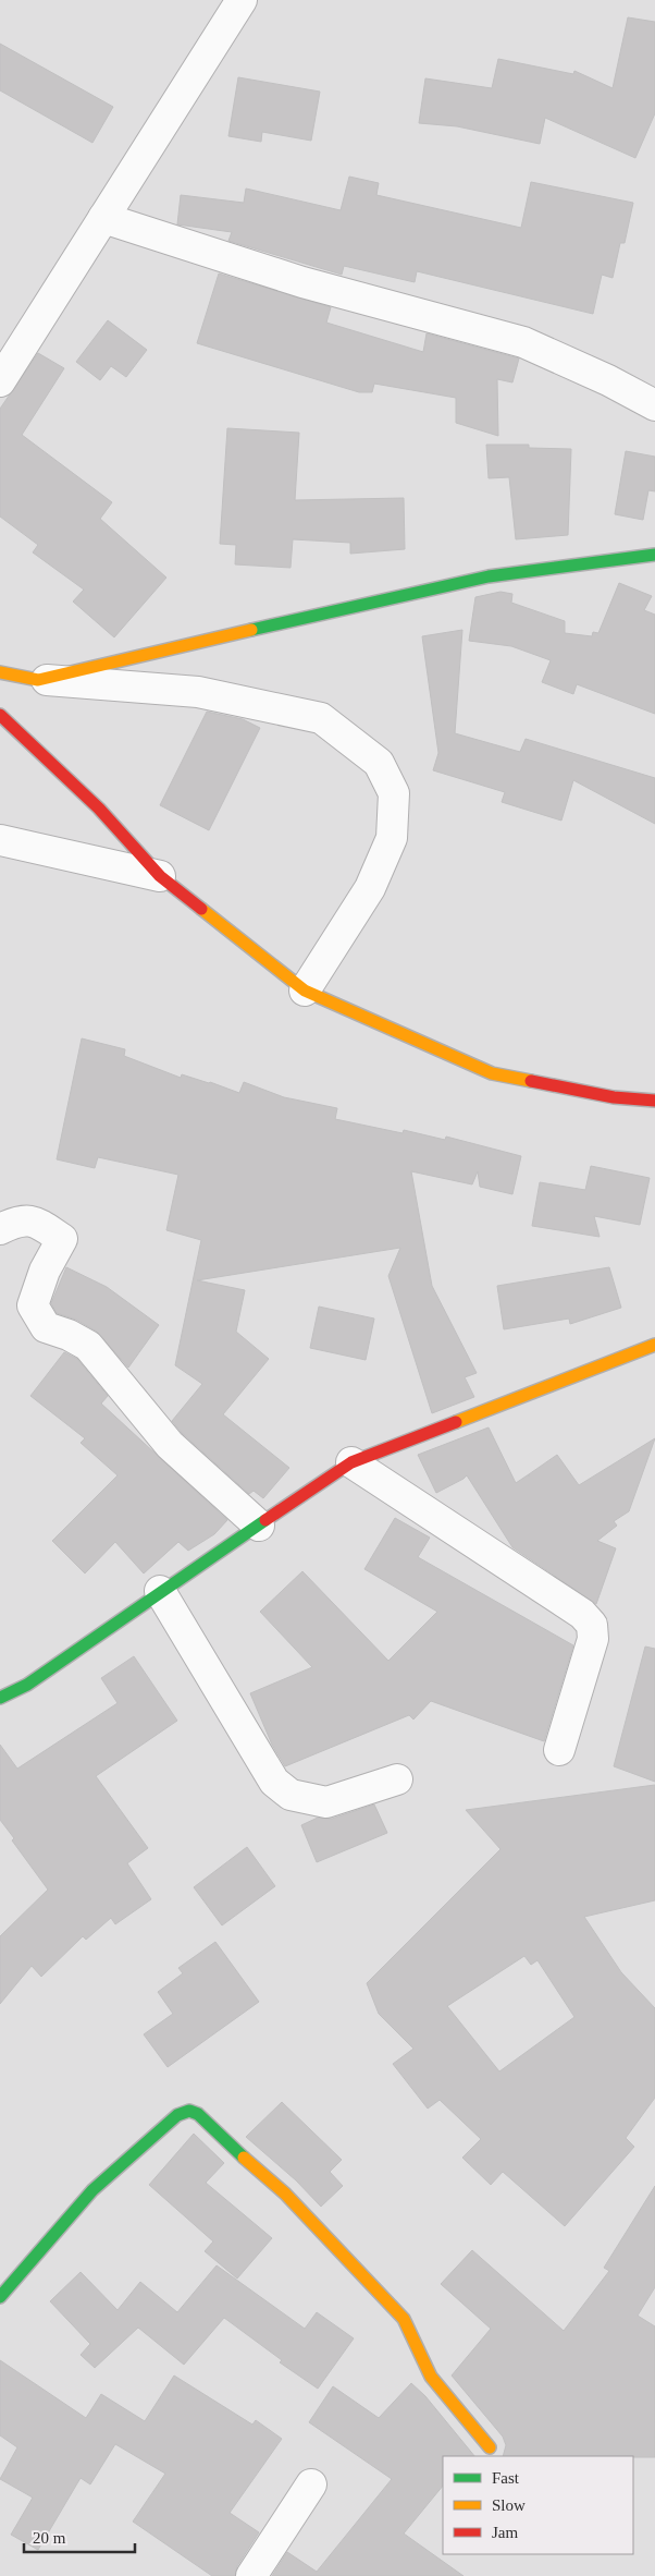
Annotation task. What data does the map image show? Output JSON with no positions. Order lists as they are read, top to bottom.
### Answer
{
  "legend": ["Fast", "Slow", "Jam"],
  "scale_bar": "20 m"
}
